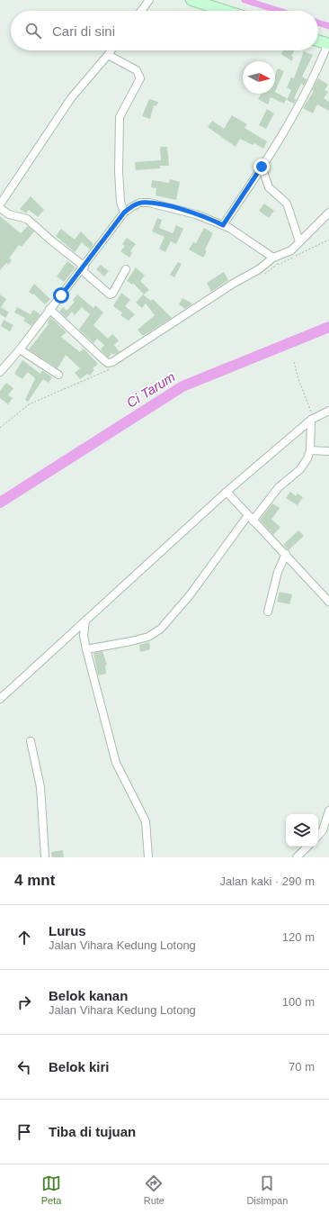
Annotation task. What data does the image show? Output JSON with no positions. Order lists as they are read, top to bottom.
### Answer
{
  "water": ["Ci Tarum"],
  "north": "right",
  "page": {
    "search": "Cari di sini",
    "heading": ["4 mnt", "Jalan kaki · 290 m"],
    "list": [
      ["Lurus", "Jalan Vihara Kedung Lotong", "120 m"],
      ["Belok kanan", "Jalan Vihara Kedung Lotong", "100 m"],
      ["Belok kiri", "70 m"],
      "Tiba di tujuan"
    ],
    "nav": ["Peta", "Rute", "Disimpan"]
  }
}
